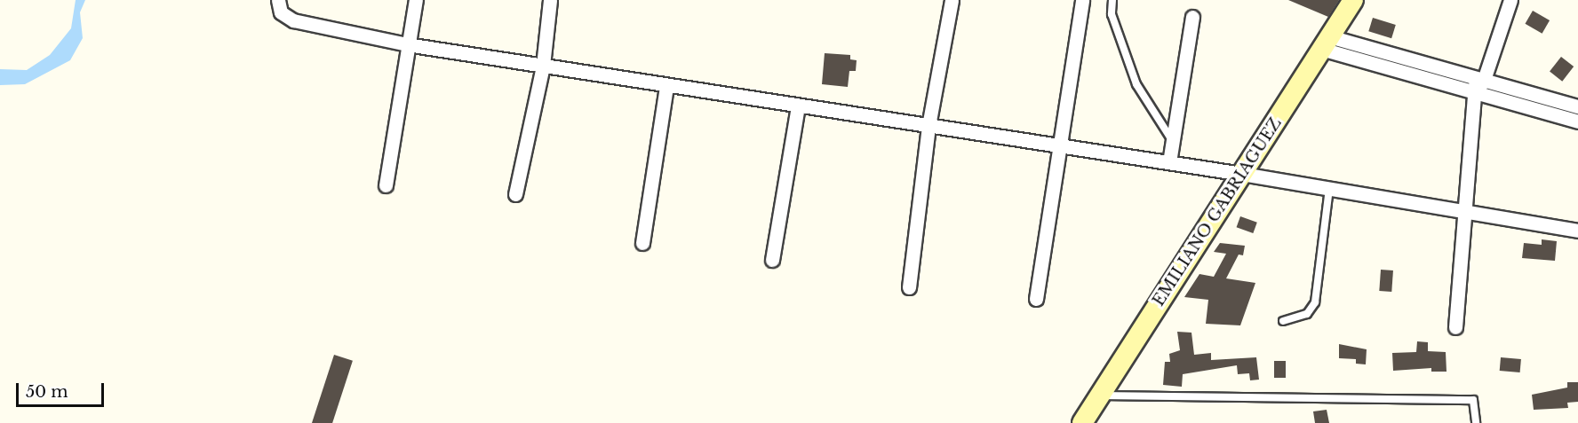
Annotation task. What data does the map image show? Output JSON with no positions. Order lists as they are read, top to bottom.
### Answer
{
  "streets": {
    "main road": ["EMILIANO GABRIAGUEZ"]
  },
  "scale_bar": "50 m"
}
